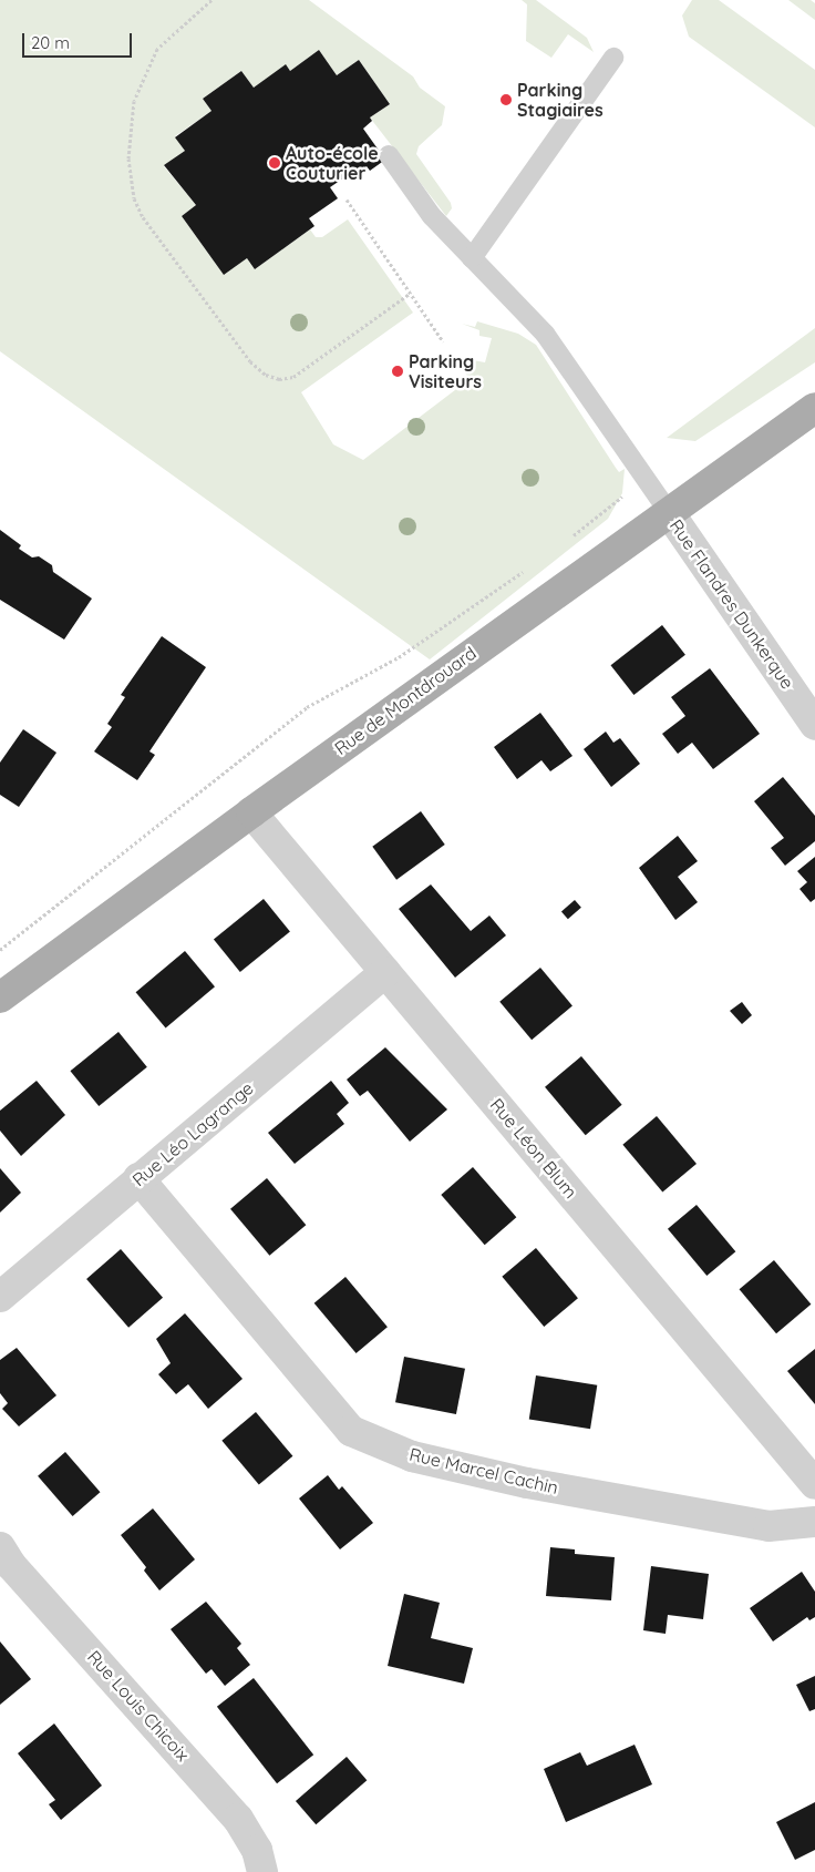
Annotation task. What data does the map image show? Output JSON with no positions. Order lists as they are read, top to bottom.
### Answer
{
  "streets": {
    "main road": ["Rue de Montdrouard"],
    "street": [
      "Rue Flandres Dunkerque",
      "Rue Léo Lagrange",
      "Rue Léon Blum",
      "Rue Marcel Cachin",
      "Rue Louis Chicoix"
    ]
  },
  "crossings": [
    ["Rue Flandres Dunkerque", "Rue de Montdrouard"],
    ["Rue de Montdrouard", "Rue Léon Blum"],
    ["Rue Léo Lagrange", "Rue Léon Blum"],
    ["Rue Léo Lagrange", "Rue Marcel Cachin"]
  ],
  "places": ["Parking Stagiaires", "Auto-école Couturier", "Parking Visiteurs"],
  "scale_bar": "20 m"
}
